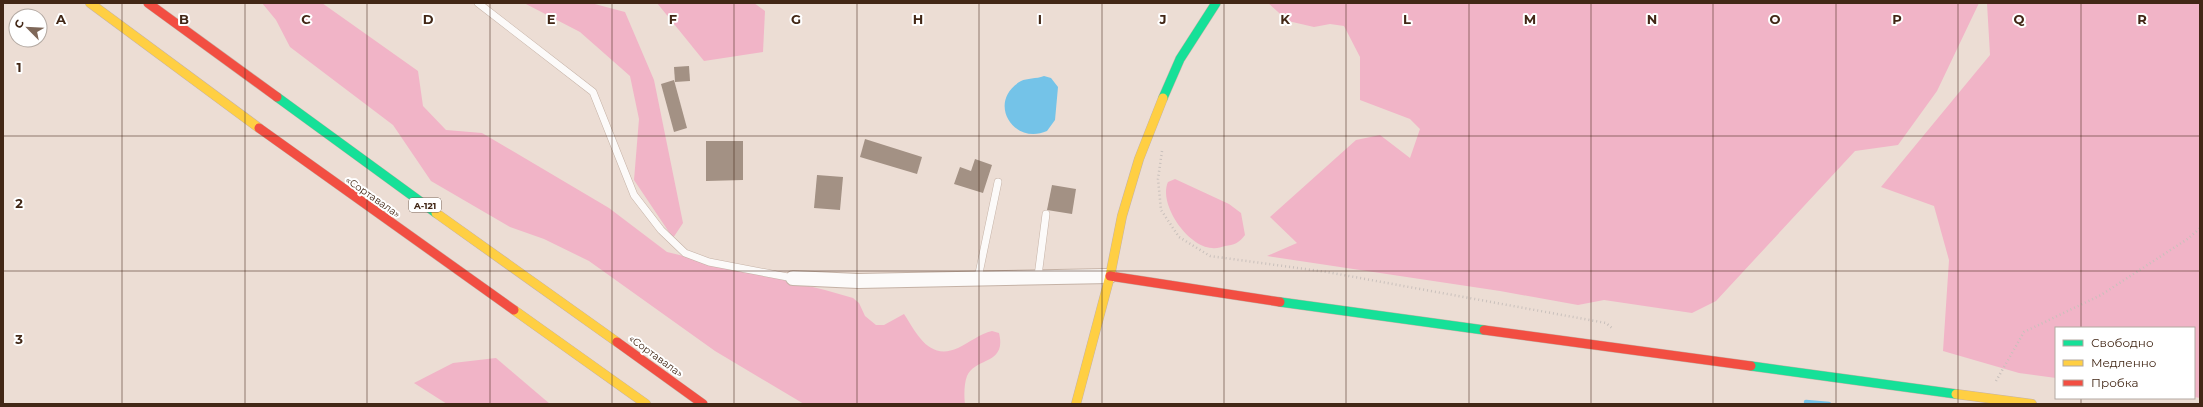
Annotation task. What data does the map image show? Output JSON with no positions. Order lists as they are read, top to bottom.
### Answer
{
  "streets": {
    "main road": ["«Сортавала»", "А-121"]
  },
  "legend": ["Свободно", "Медленно", "Пробка"],
  "north": "top left",
  "grid": {
    "columns": [
      "A",
      "B",
      "C",
      "D",
      "E",
      "F",
      "G",
      "H",
      "I",
      "J",
      "K",
      "L",
      "M",
      "N",
      "O",
      "P",
      "Q",
      "R"
    ],
    "rows": ["1", "2", "3"]
  }
}
